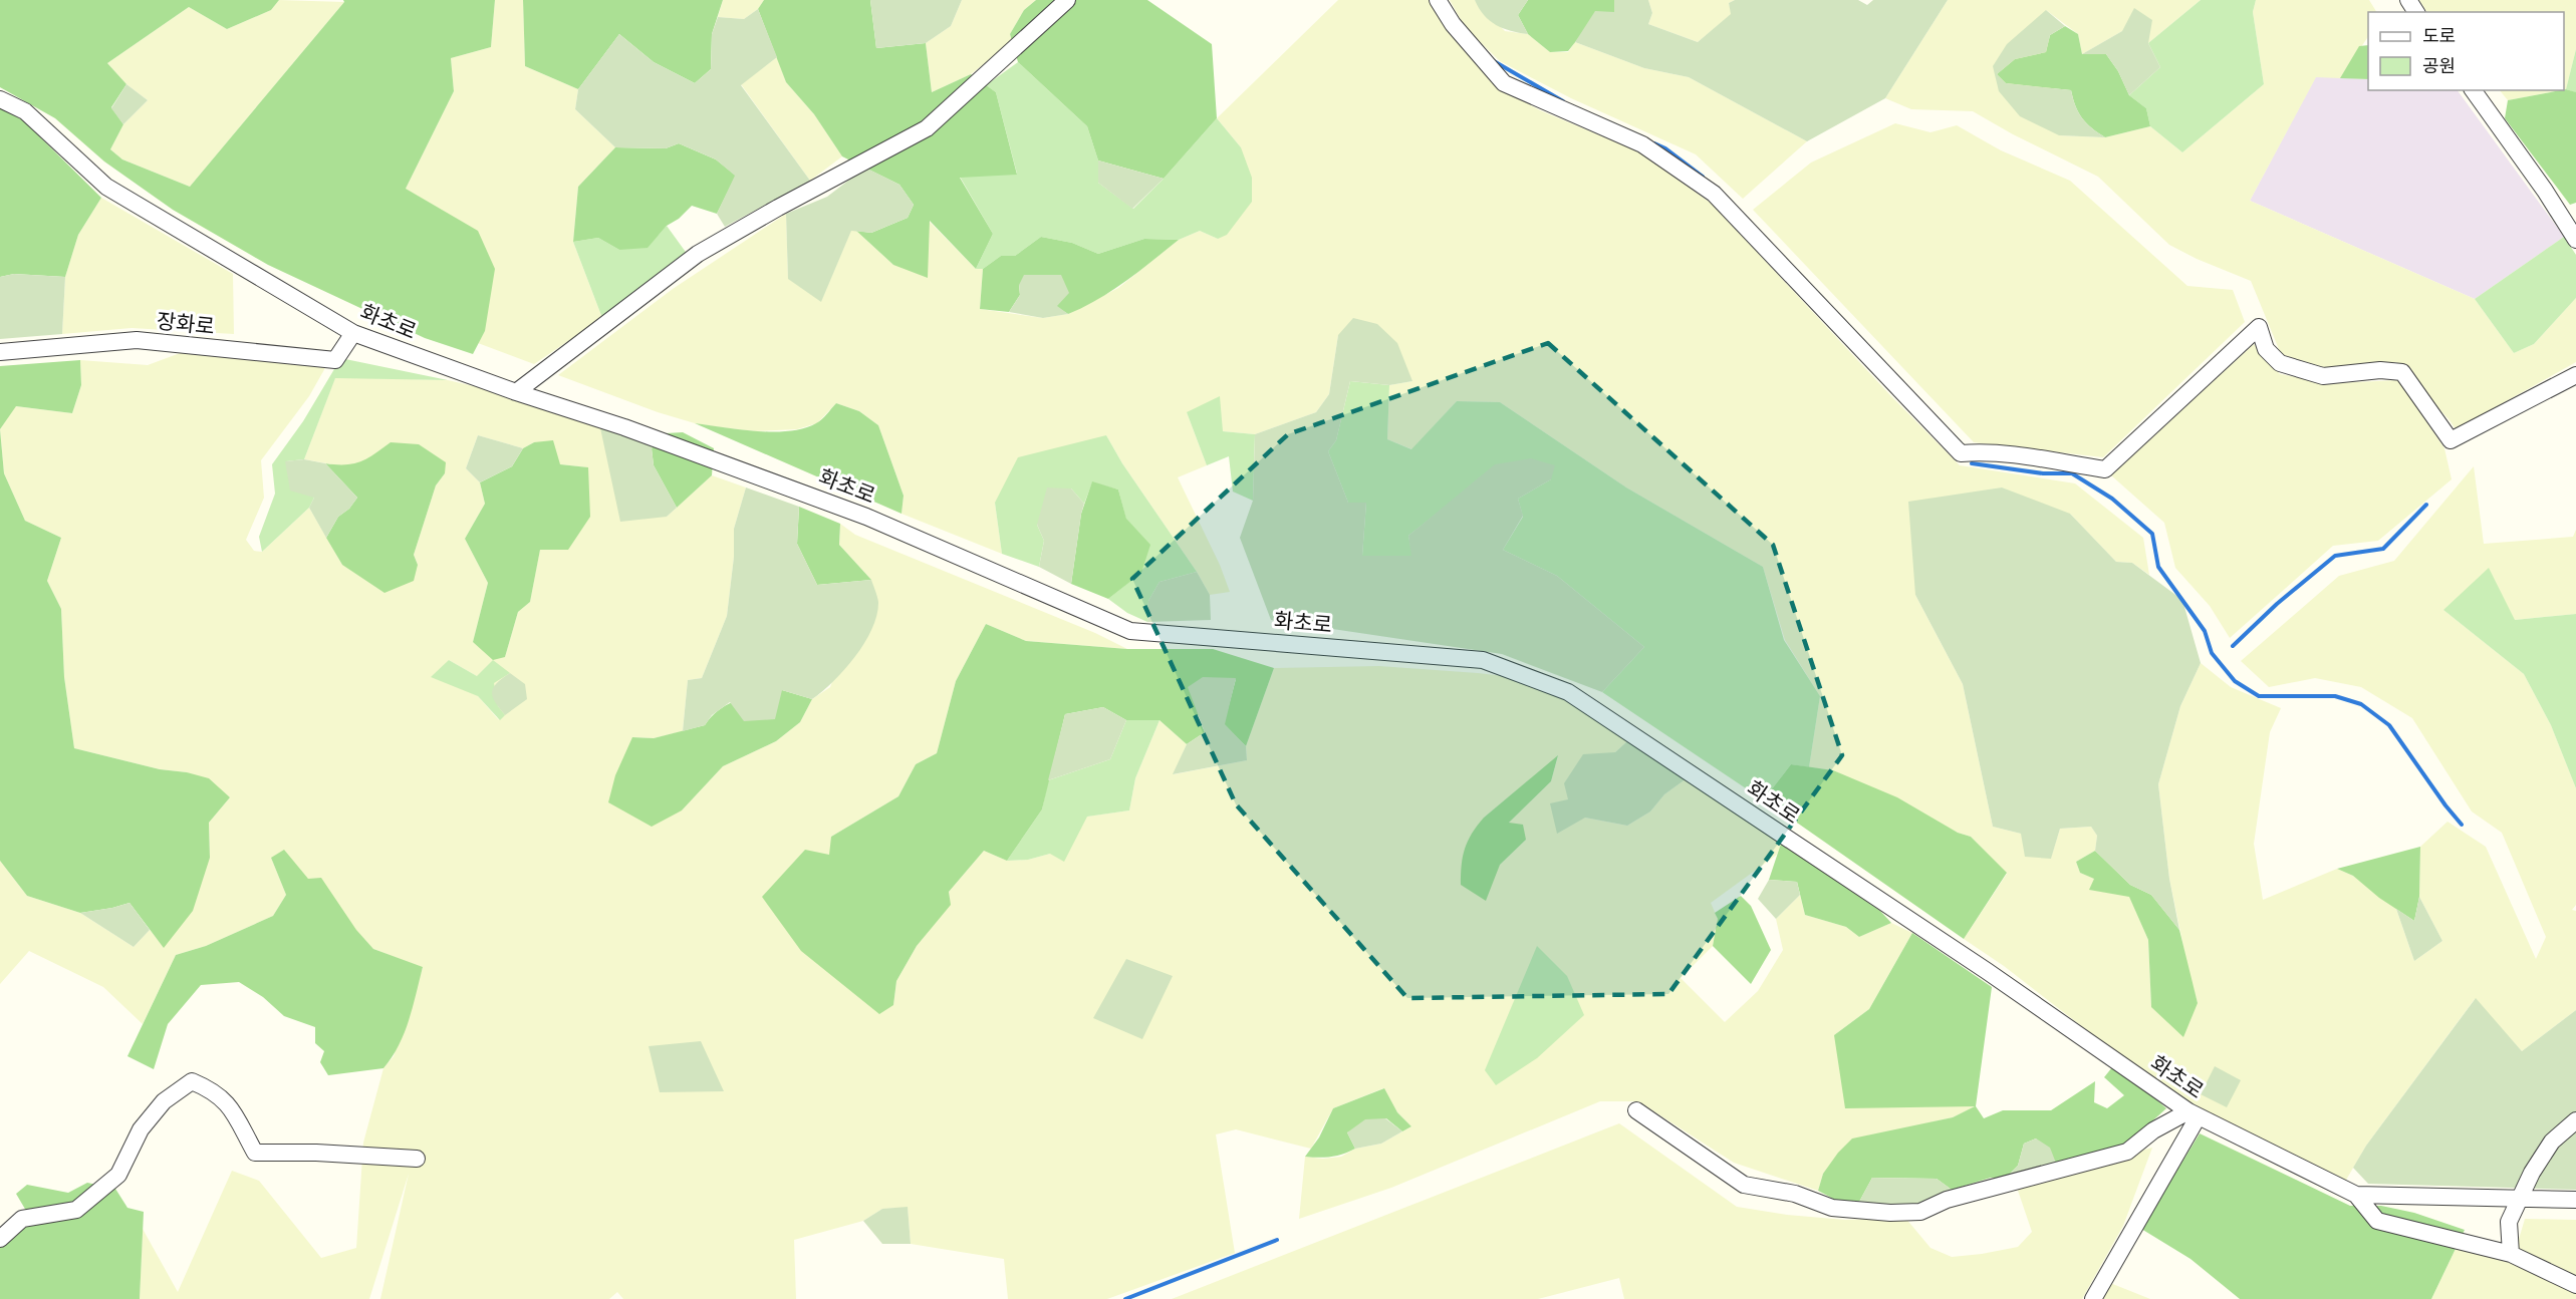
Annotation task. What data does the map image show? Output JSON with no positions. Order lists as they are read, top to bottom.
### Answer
{
  "streets": {
    "street": ["화초로", "장화로"]
  },
  "crossings": [
    ["화초로", "장화로"]
  ],
  "legend": ["도로", "공원"]
}
